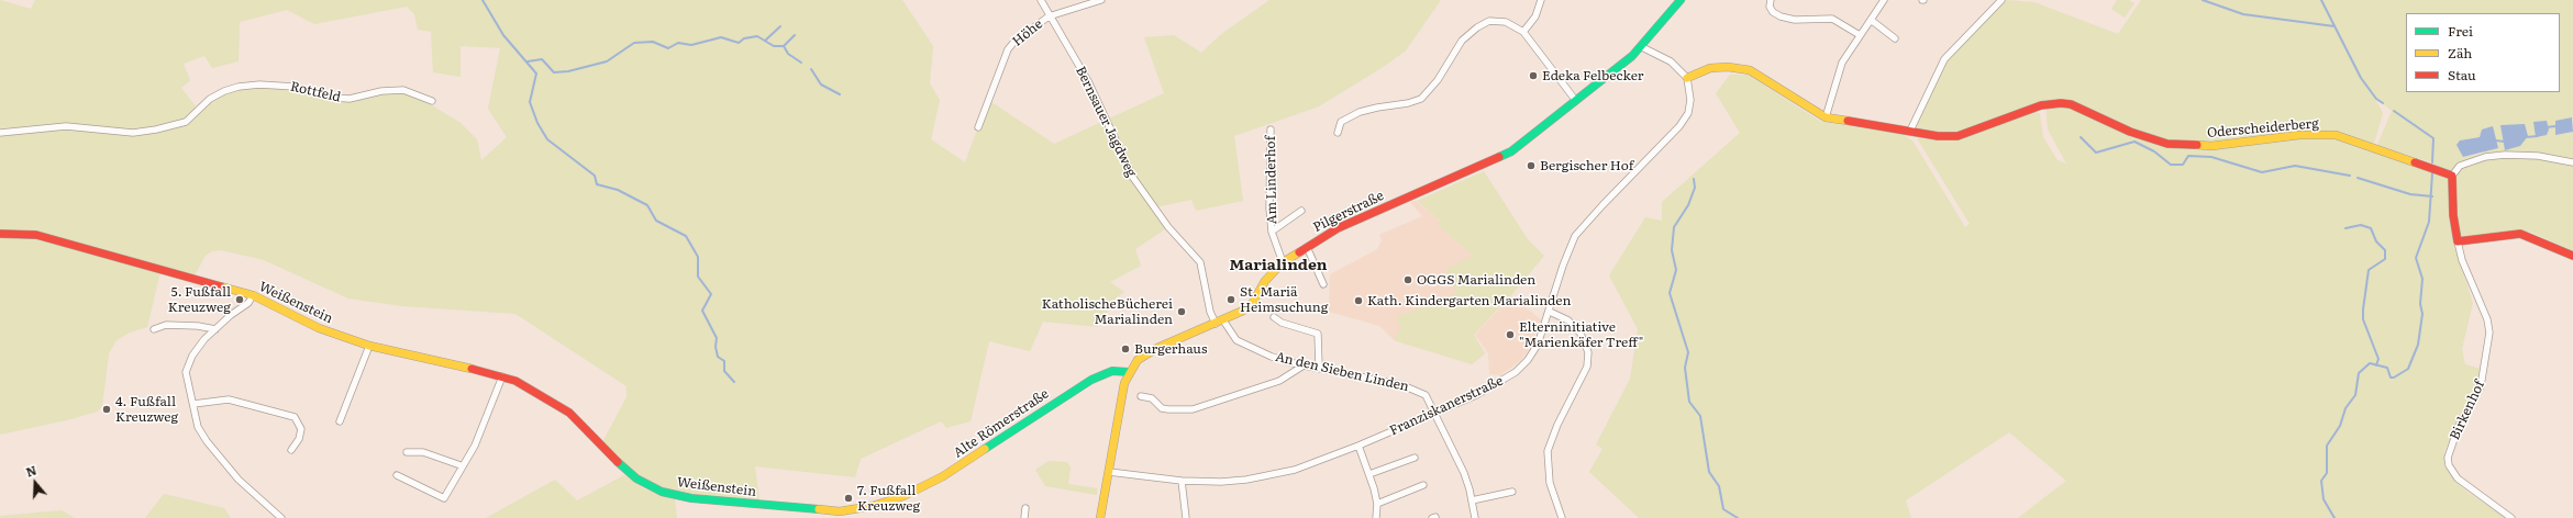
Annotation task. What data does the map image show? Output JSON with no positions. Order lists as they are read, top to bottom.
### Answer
{
  "streets": {
    "street": [
      "Höhe",
      "Rottfeld",
      "Bernsauer Jagdweg",
      "Oderscheiderberg",
      "Am Linderhof",
      "Pilgerstraße",
      "Weißenstein",
      "An den Sieben Linden",
      "Franziskanerstraße",
      "Birkenhof",
      "Alte Römerstraße"
    ]
  },
  "crossings": [
    ["Höhe", "Bernsauer Jagdweg"],
    ["Bernsauer Jagdweg", "Pilgerstraße"],
    ["Bernsauer Jagdweg", "An den Sieben Linden"],
    ["Am Linderhof", "Pilgerstraße"],
    ["Pilgerstraße", "An den Sieben Linden"],
    ["Pilgerstraße", "Franziskanerstraße"],
    ["Pilgerstraße", "Alte Römerstraße"],
    ["Weißenstein", "Alte Römerstraße"],
    ["An den Sieben Linden", "Franziskanerstraße"]
  ],
  "districts": ["Marialinden"],
  "places": [
    "Edeka Felbecker",
    "Bergischer Hof",
    "OGGS Marialinden",
    "5. Fußfall Kreuzweg",
    "St. Mariä Heimsuchung",
    "Kath. Kindergarten Marialinden",
    "KatholischeBücherei Marialinden",
    "Elterninitiative \"Marienkäfer Treff\"",
    "Burgerhaus",
    "4. Fußfall Kreuzweg",
    "7. Fußfall Kreuzweg"
  ],
  "legend": ["Frei", "Zäh", "Stau"],
  "north": "top"
}
